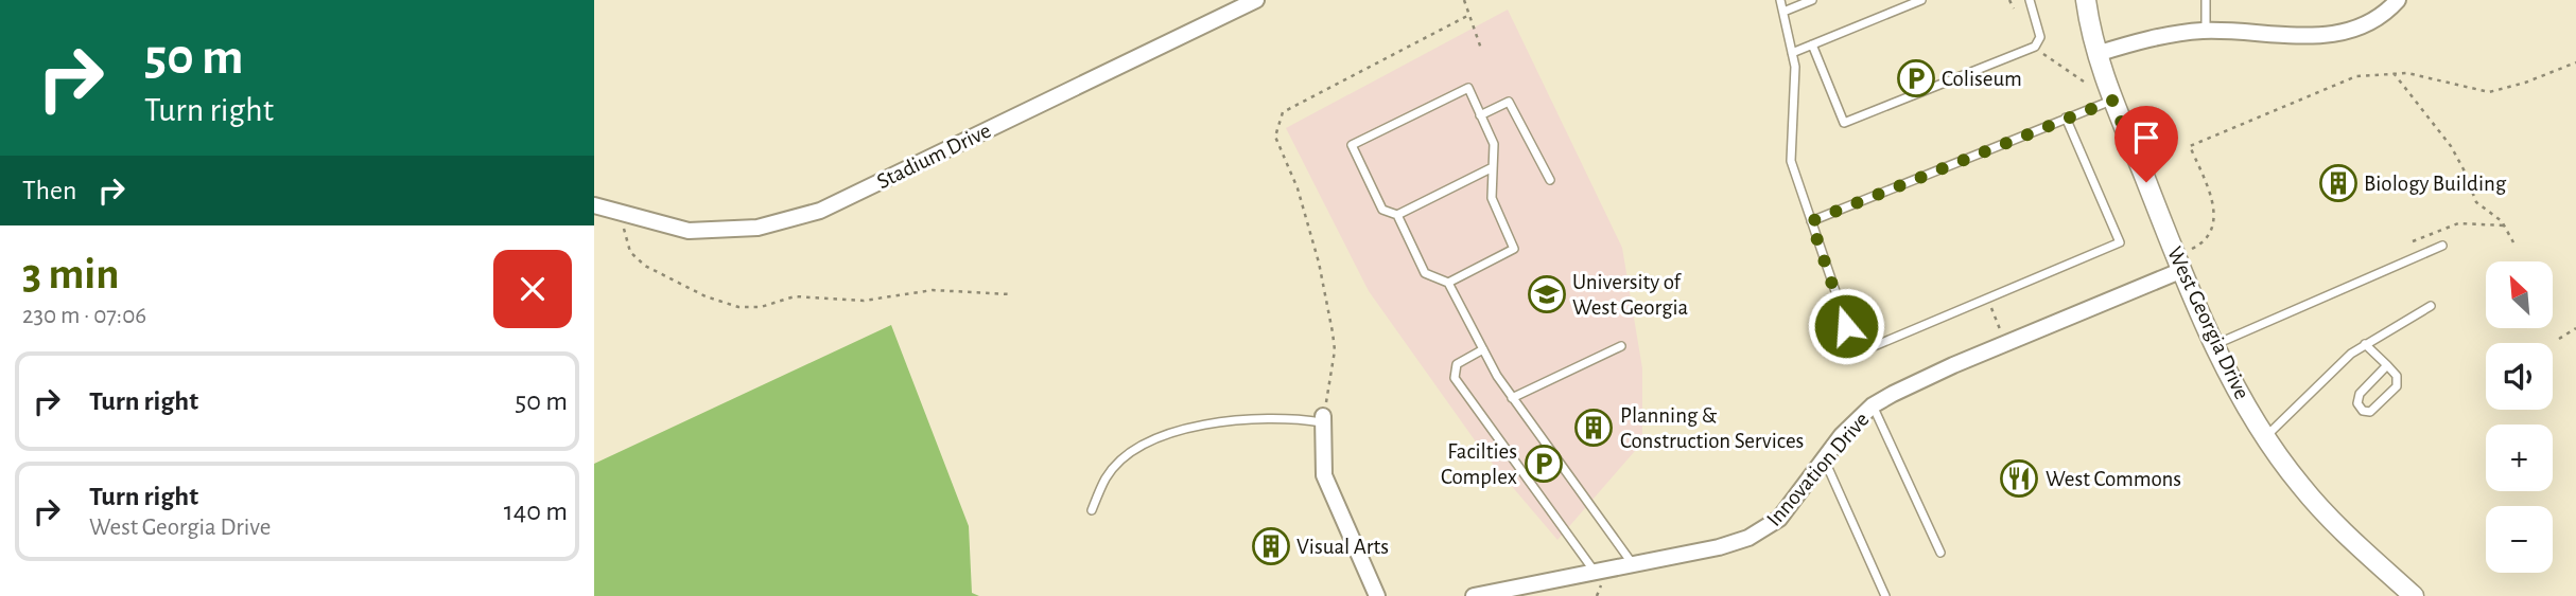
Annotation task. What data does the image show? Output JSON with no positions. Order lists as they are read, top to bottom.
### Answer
{
  "streets": {
    "street": ["Stadium Drive", "West Georgia Drive", "Innovation Drive"]
  },
  "crossings": [
    ["West Georgia Drive", "Innovation Drive"]
  ],
  "places": {
    "parking": ["Coliseum", "Facilties Complex"],
    "building": ["Biology Building", "Planning & Construction Services", "Visual Arts"],
    "school or university": ["University of West Georgia"],
    "restaurant": ["West Commons"]
  },
  "north": "top left",
  "page": {
    "turn": ["50 m", "Turn right"],
    "then": "Then",
    "heading": ["3 min", "230 m · 07:06"],
    "map_buttons": ["+", "−"],
    "list": [
      {
        "name": "Turn right",
        "value": "50 m"
      },
      {
        "name": "Turn right",
        "note": "West Georgia Drive",
        "value": "140 m"
      }
    ]
  }
}
